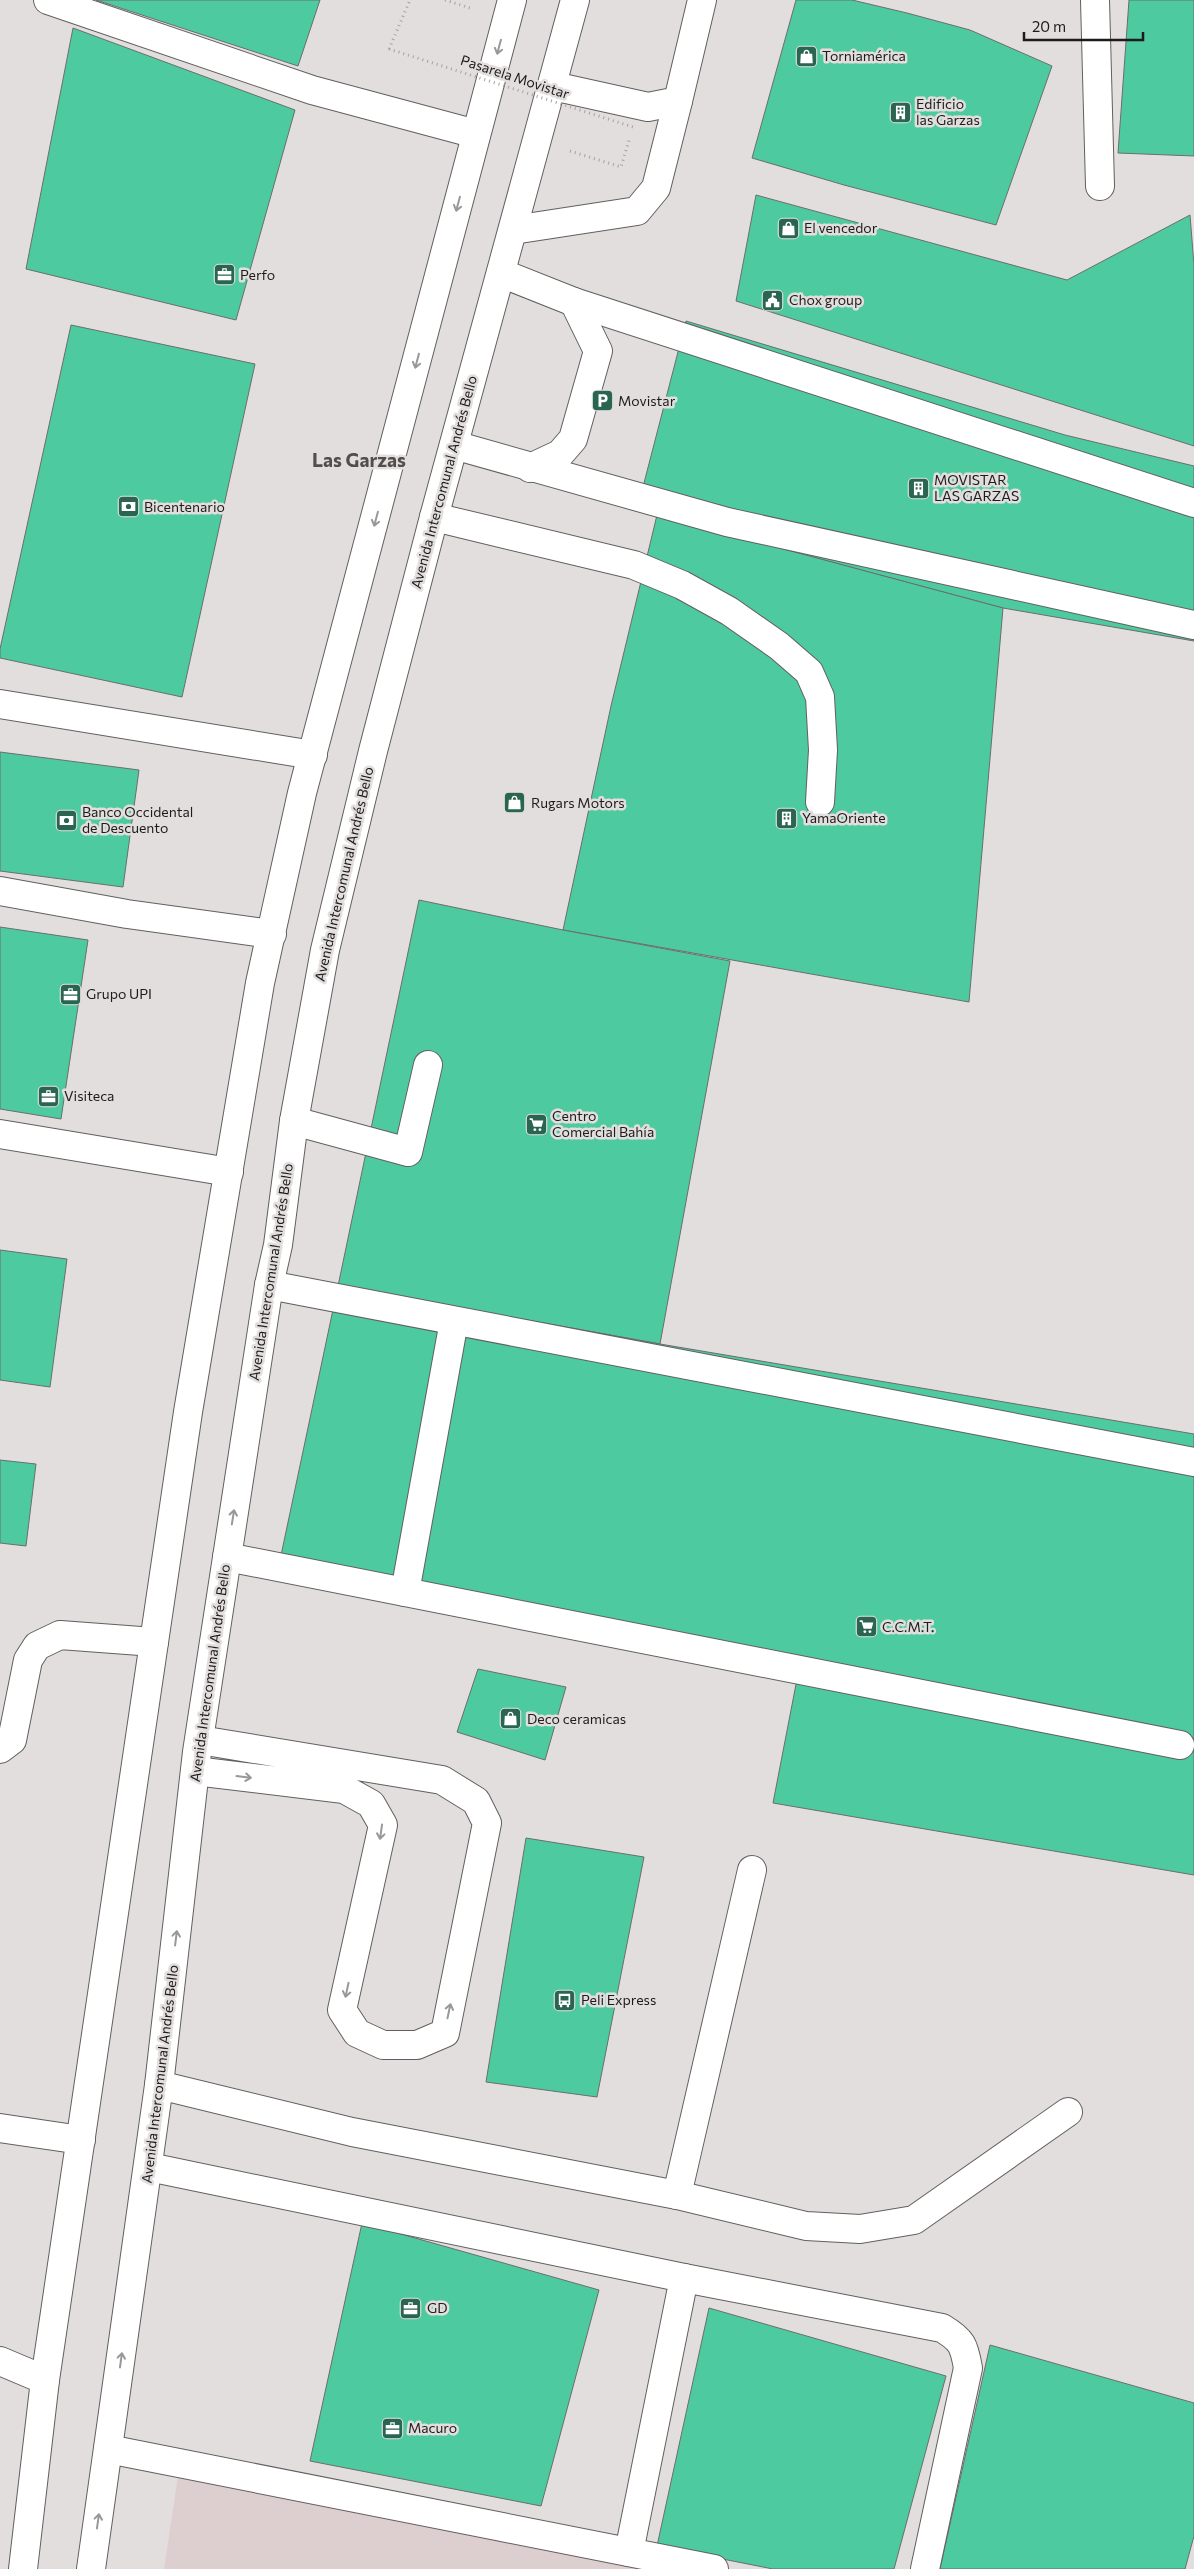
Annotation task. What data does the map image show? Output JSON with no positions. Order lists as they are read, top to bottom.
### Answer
{
  "streets": {
    "main road": ["Avenida Intercomunal Andrés Bello"],
    "path": ["Pasarela Movistar"]
  },
  "crossings": [
    ["Pasarela Movistar", "Avenida Intercomunal Andrés Bello"]
  ],
  "districts": ["Las Garzas"],
  "places": {
    "shop": [
      "Torniamérica",
      "El vencedor",
      "Rugars Motors",
      "Deco ceramicas"
    ],
    "building": ["Edificio las Garzas", "MOVISTAR LAS GARZAS", "YamaOriente"],
    "office": [
      "Perfo",
      "Grupo UPI",
      "Visiteca",
      "GD",
      "Macuro"
    ],
    "public building": ["Chox group"],
    "parking": ["Movistar"],
    "bank": ["Bicentenario", "Banco Occidental de Descuento"],
    "supermarket": ["Centro Comercial Bahía", "C.C.M.T."],
    "bus stop": ["Peli Express"]
  },
  "scale_bar": "20 m"
}
